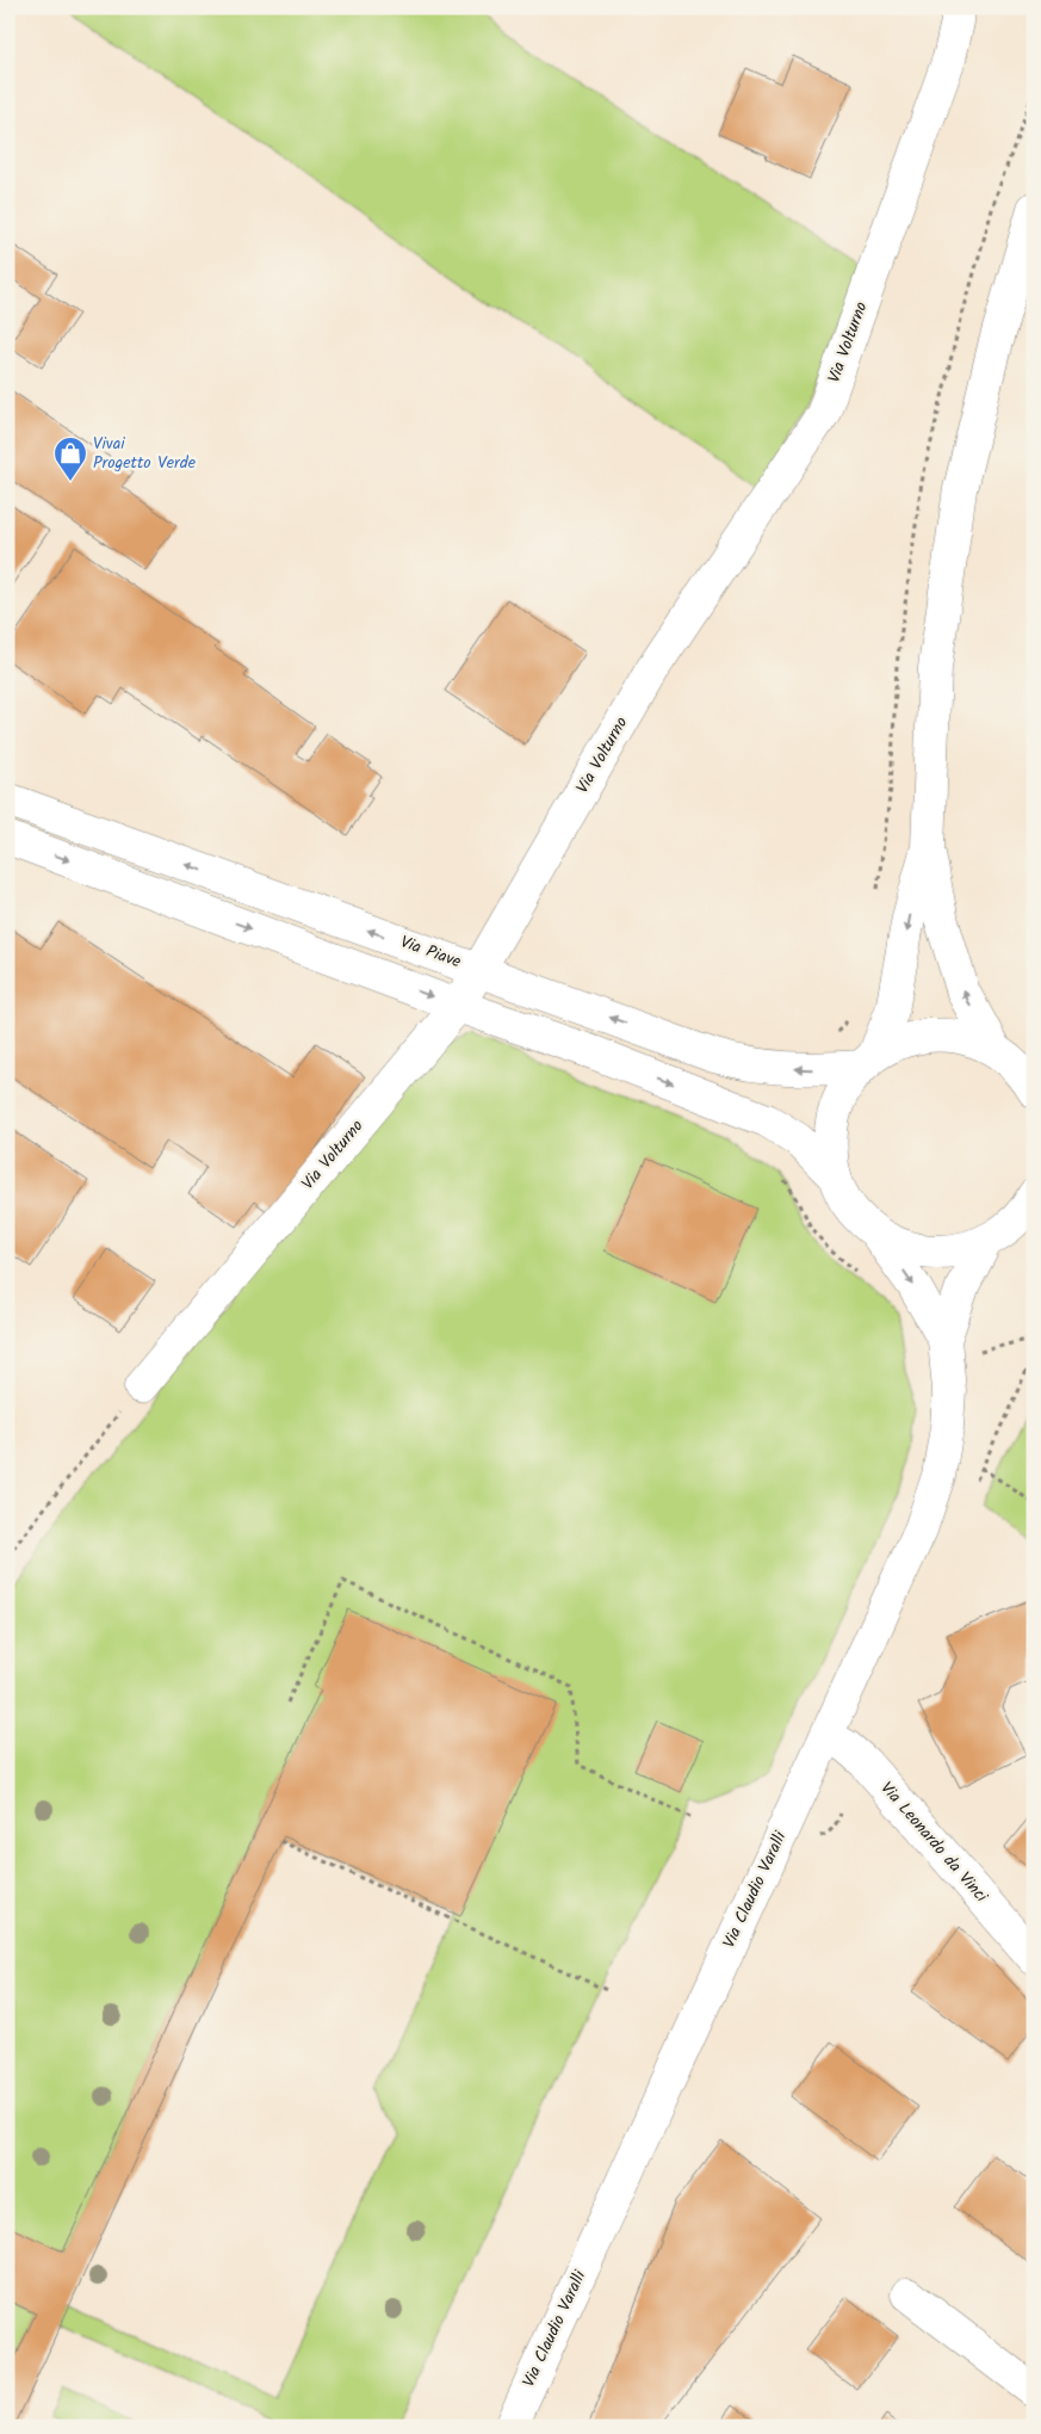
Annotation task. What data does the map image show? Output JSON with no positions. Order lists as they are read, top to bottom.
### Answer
{
  "streets": {
    "street": [
      "Via Volturno",
      "Via Piave",
      "Via Leonardo da Vinci",
      "Via Claudio Varalli"
    ]
  },
  "crossings": [
    ["Via Volturno", "Via Piave"],
    ["Via Leonardo da Vinci", "Via Claudio Varalli"]
  ],
  "places": {
    "shop": ["Vivai Progetto Verde"]
  }
}
